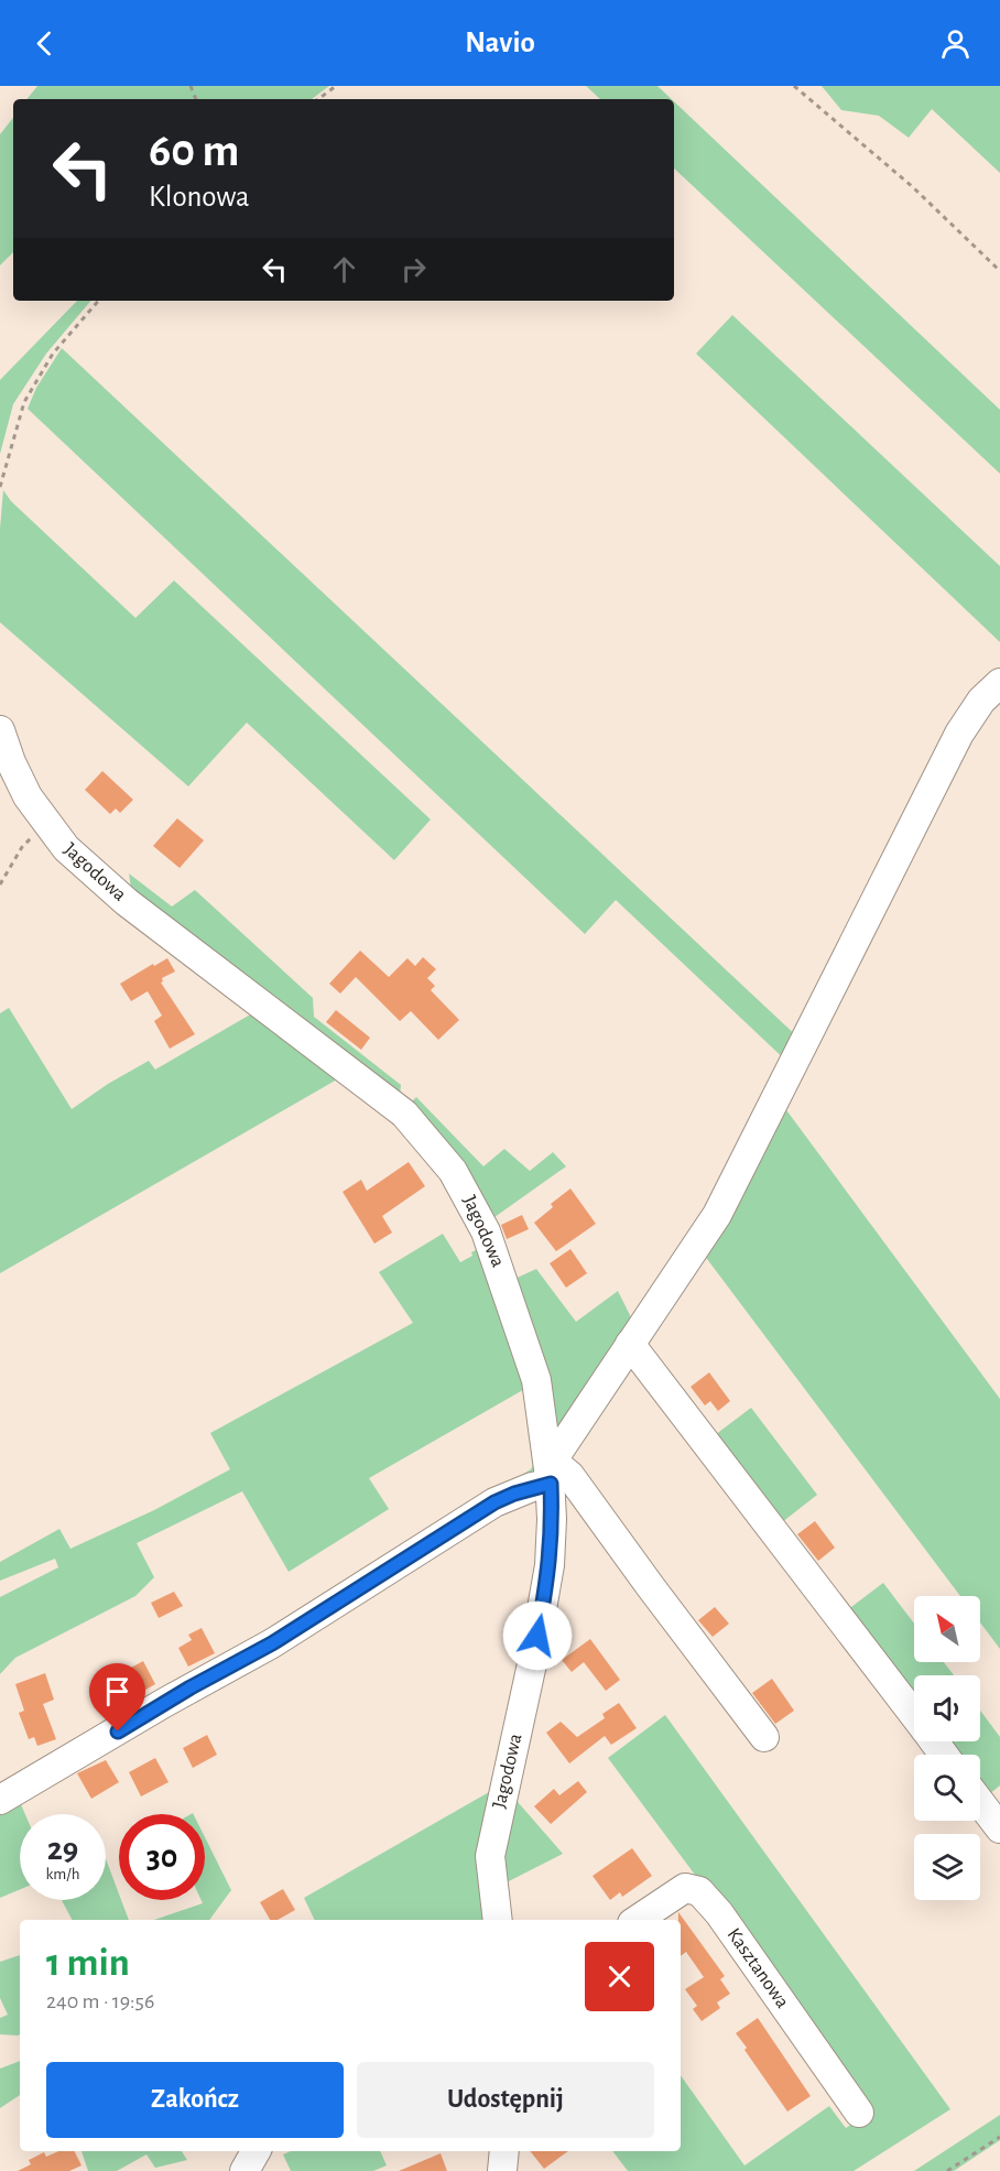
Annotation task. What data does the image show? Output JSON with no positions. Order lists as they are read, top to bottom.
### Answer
{
  "streets": {
    "street": ["Jagodowa", "Kasztanowa"]
  },
  "north": "top left",
  "page": {
    "header": "Navio",
    "turn": ["60 m", "Klonowa"],
    "speed": "29 km/h",
    "limit": "30",
    "heading": ["1 min", "240 m · 19:56"],
    "buttons": ["Zakończ", "Udostępnij"]
  }
}
